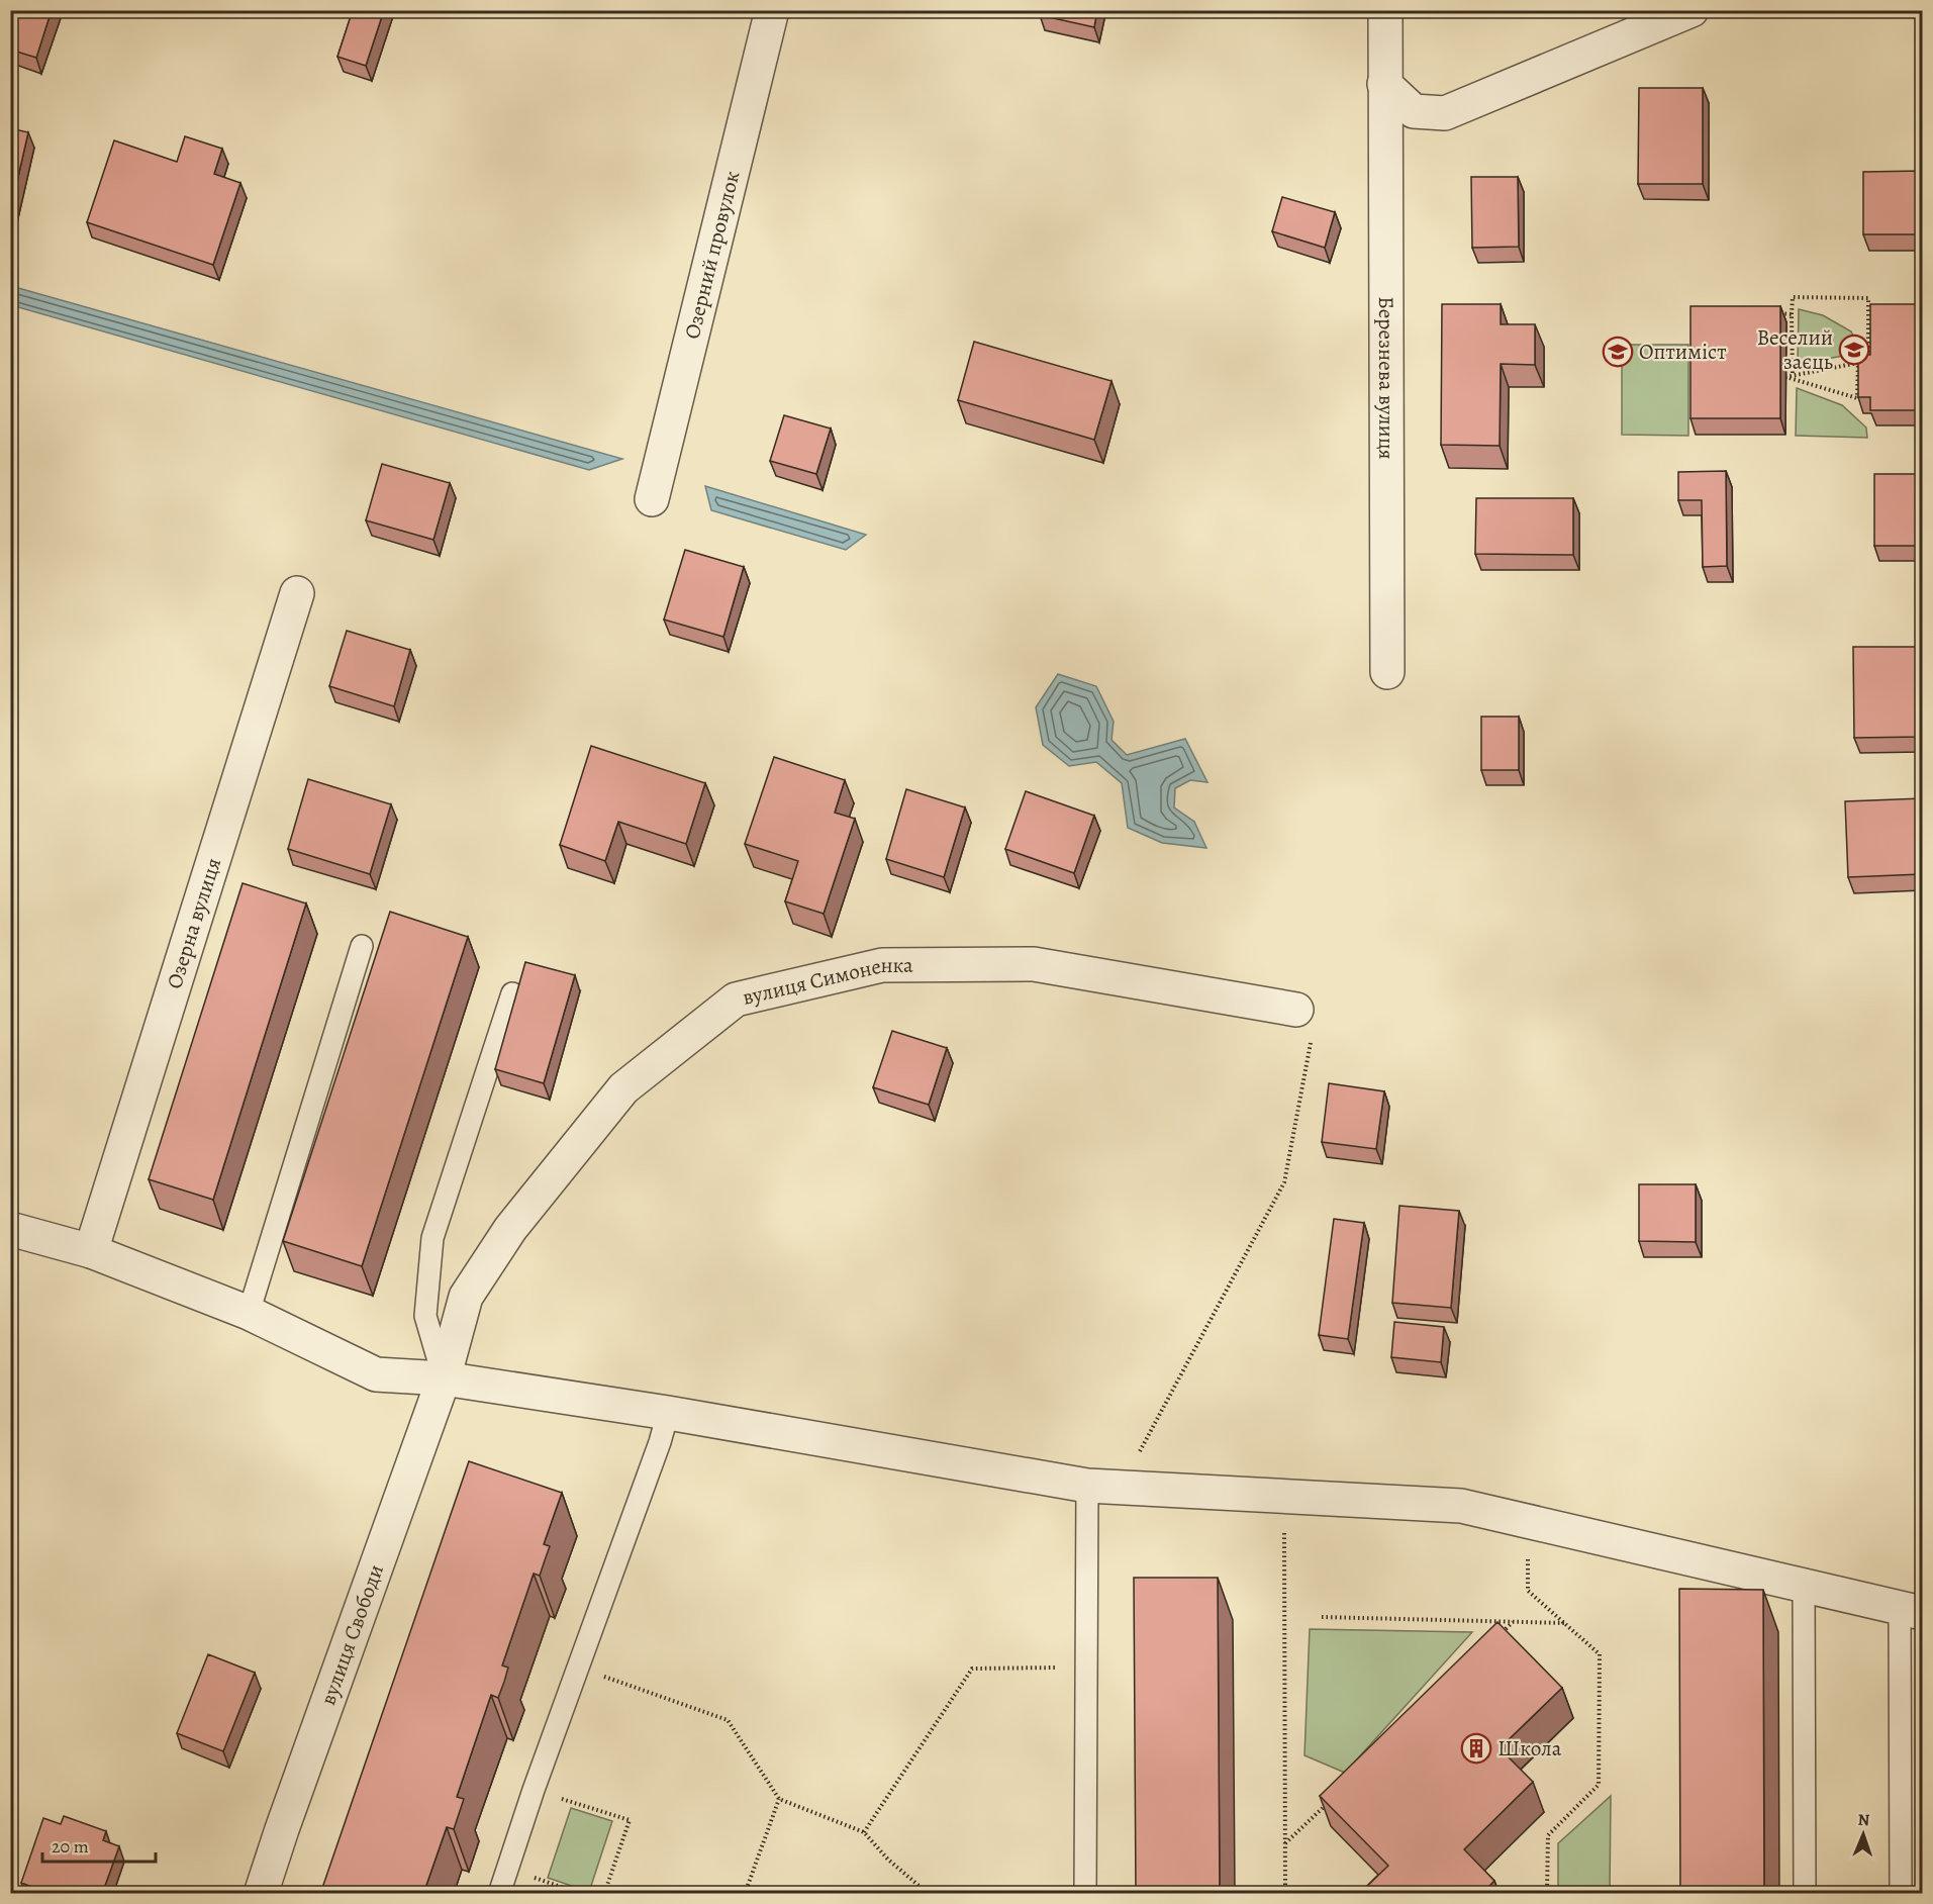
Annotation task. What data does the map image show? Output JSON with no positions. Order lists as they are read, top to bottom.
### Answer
{
  "streets": {
    "street": [
      "Озерний провулок",
      "Березнева вулиця",
      "Озерна вулиця",
      "вулиця Симоненка",
      "вулиця Свободи"
    ]
  },
  "crossings": [
    ["вулиця Симоненка", "вулиця Свободи"]
  ],
  "places": {
    "school or university": ["Веселий заєць", "Оптиміст"],
    "building": ["Школа"]
  },
  "scale_bar": "20 m",
  "north": "top"
}
